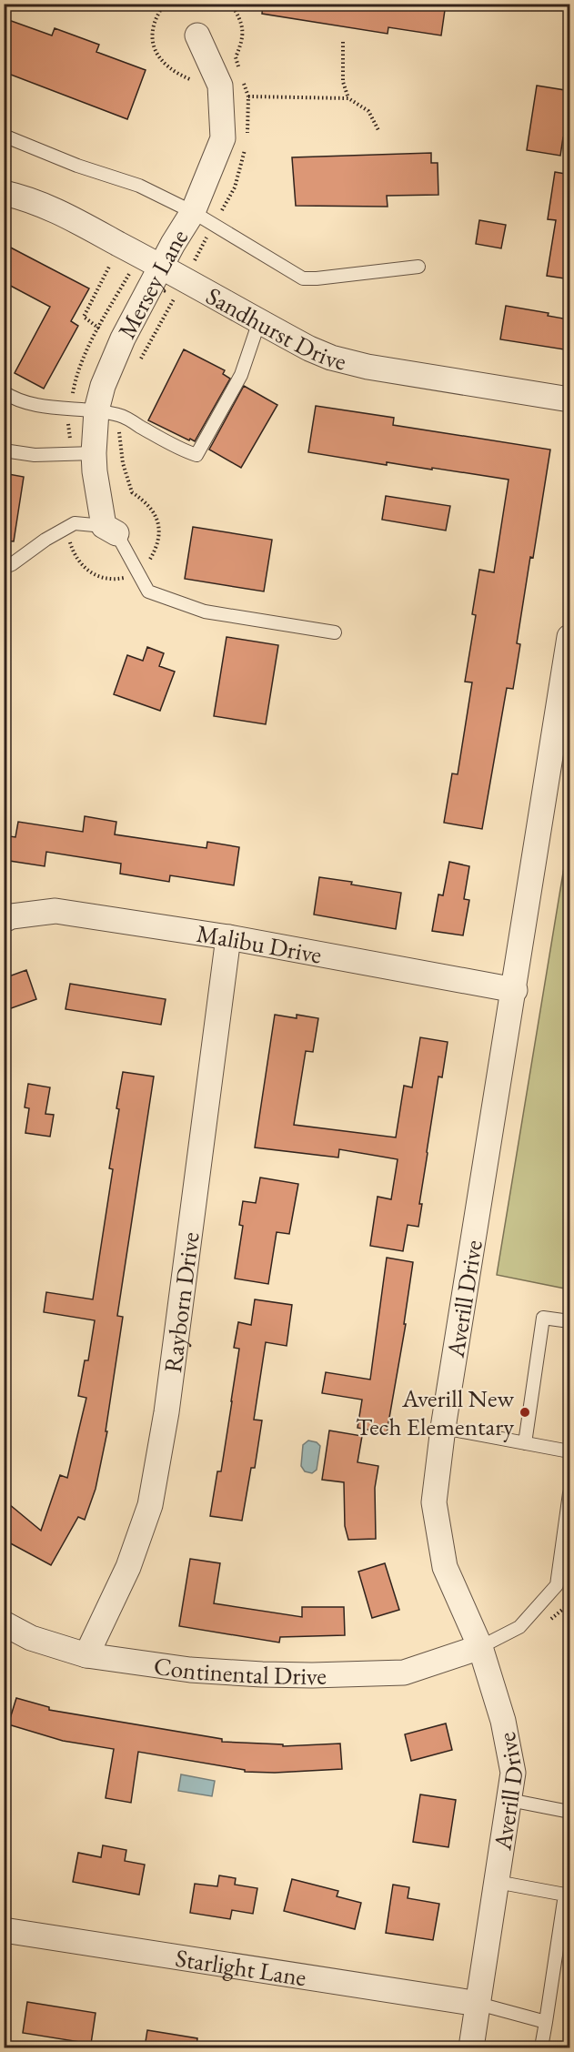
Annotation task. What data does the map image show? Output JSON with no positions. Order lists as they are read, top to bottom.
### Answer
{
  "streets": {
    "street": [
      "Mersey Lane",
      "Sandhurst Drive",
      "Malibu Drive",
      "Averill Drive",
      "Rayborn Drive",
      "Continental Drive",
      "Starlight Lane"
    ]
  },
  "crossings": [
    ["Mersey Lane", "Sandhurst Drive"],
    ["Malibu Drive", "Averill Drive"],
    ["Malibu Drive", "Rayborn Drive"],
    ["Averill Drive", "Continental Drive"],
    ["Averill Drive", "Starlight Lane"],
    ["Rayborn Drive", "Continental Drive"]
  ],
  "places": ["Averill New Tech Elementary"]
}
